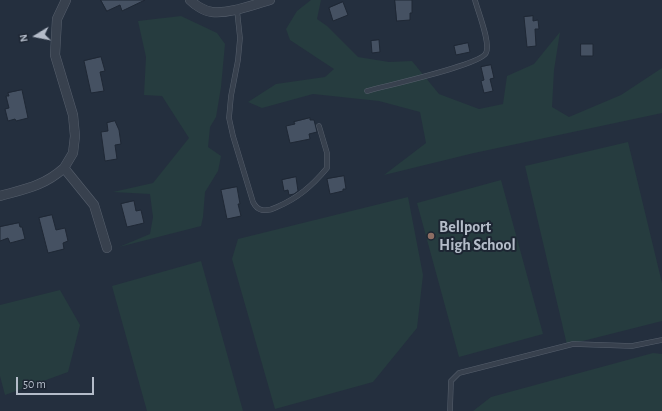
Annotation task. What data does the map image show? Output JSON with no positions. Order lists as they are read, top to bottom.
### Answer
{
  "places": ["Bellport High School"],
  "scale_bar": "50 m",
  "north": "left"
}
